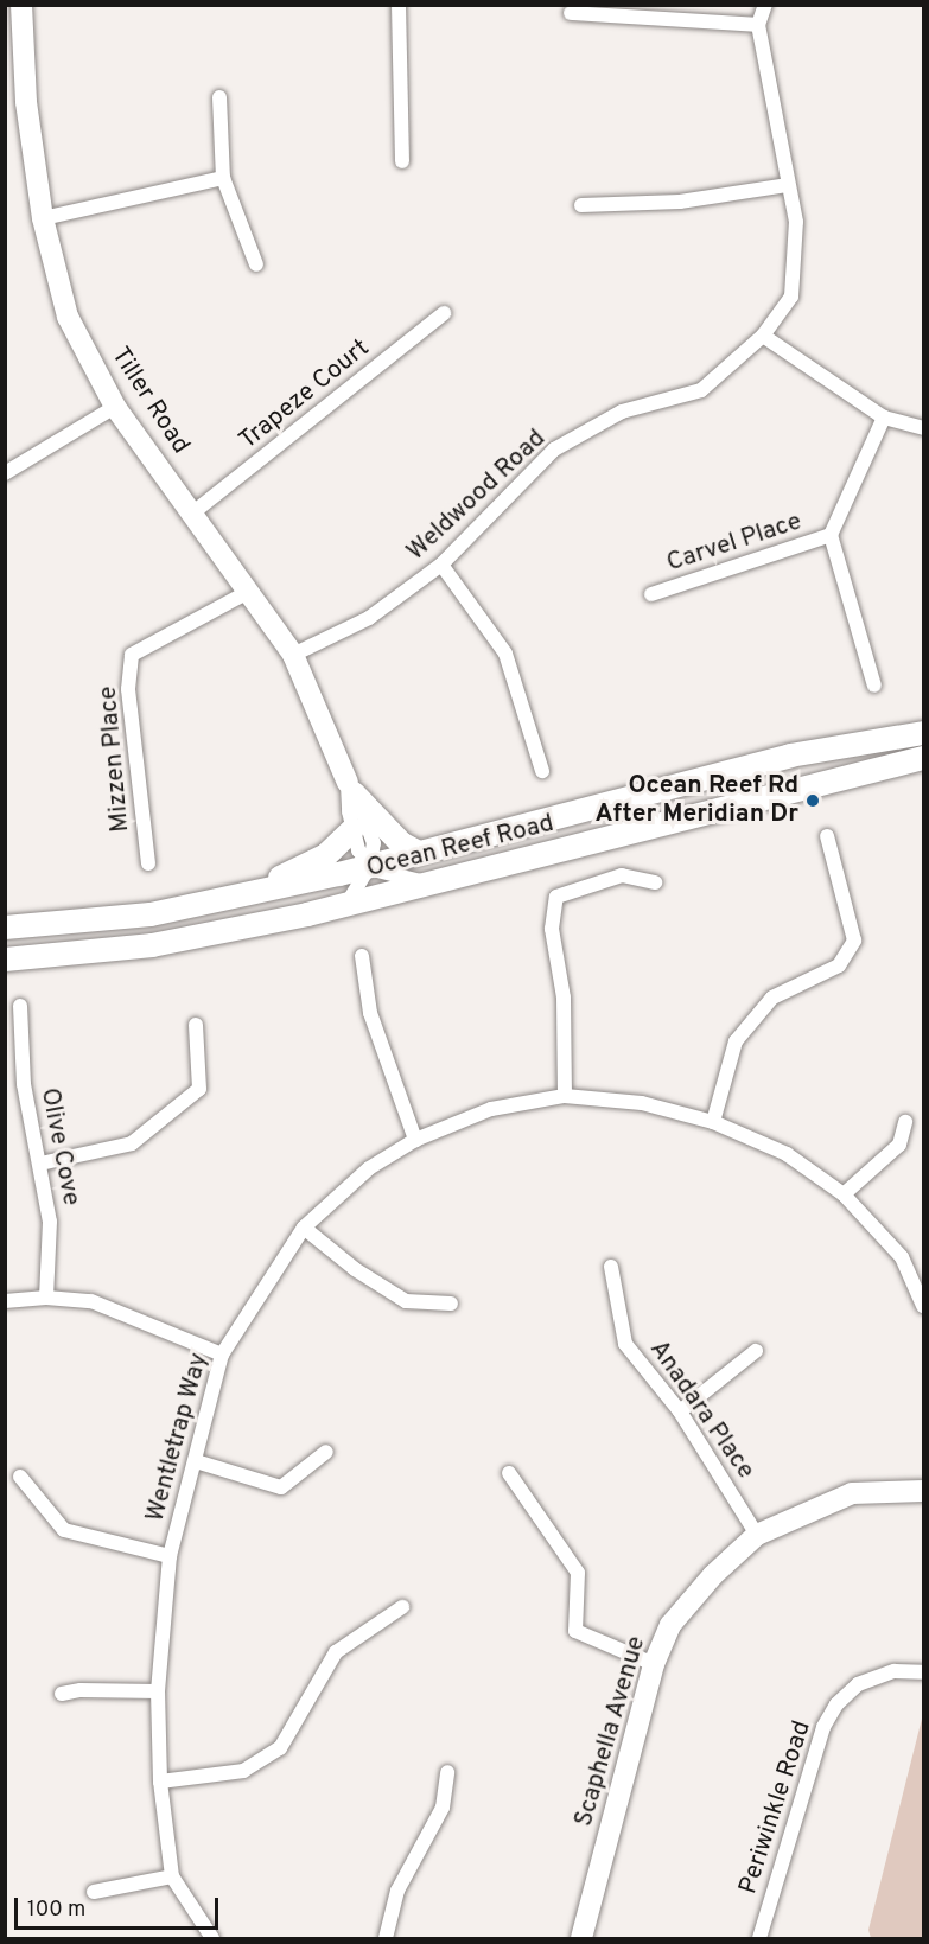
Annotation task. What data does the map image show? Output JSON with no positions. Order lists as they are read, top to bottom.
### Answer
{
  "streets": {
    "main road": ["Ocean Reef Road"],
    "street": [
      "Trapeze Court",
      "Tiller Road",
      "Weldwood Road",
      "Carvel Place",
      "Mizzen Place",
      "Olive Cove",
      "Anadara Place",
      "Wentletrap Way",
      "Scaphella Avenue",
      "Periwinkle Road"
    ]
  },
  "crossings": [
    ["Trapeze Court", "Tiller Road"],
    ["Tiller Road", "Weldwood Road"],
    ["Tiller Road", "Mizzen Place"],
    ["Tiller Road", "Ocean Reef Road"],
    ["Anadara Place", "Scaphella Avenue"]
  ],
  "places": ["Ocean Reef Rd After Meridian Dr"],
  "scale_bar": "100 m"
}
